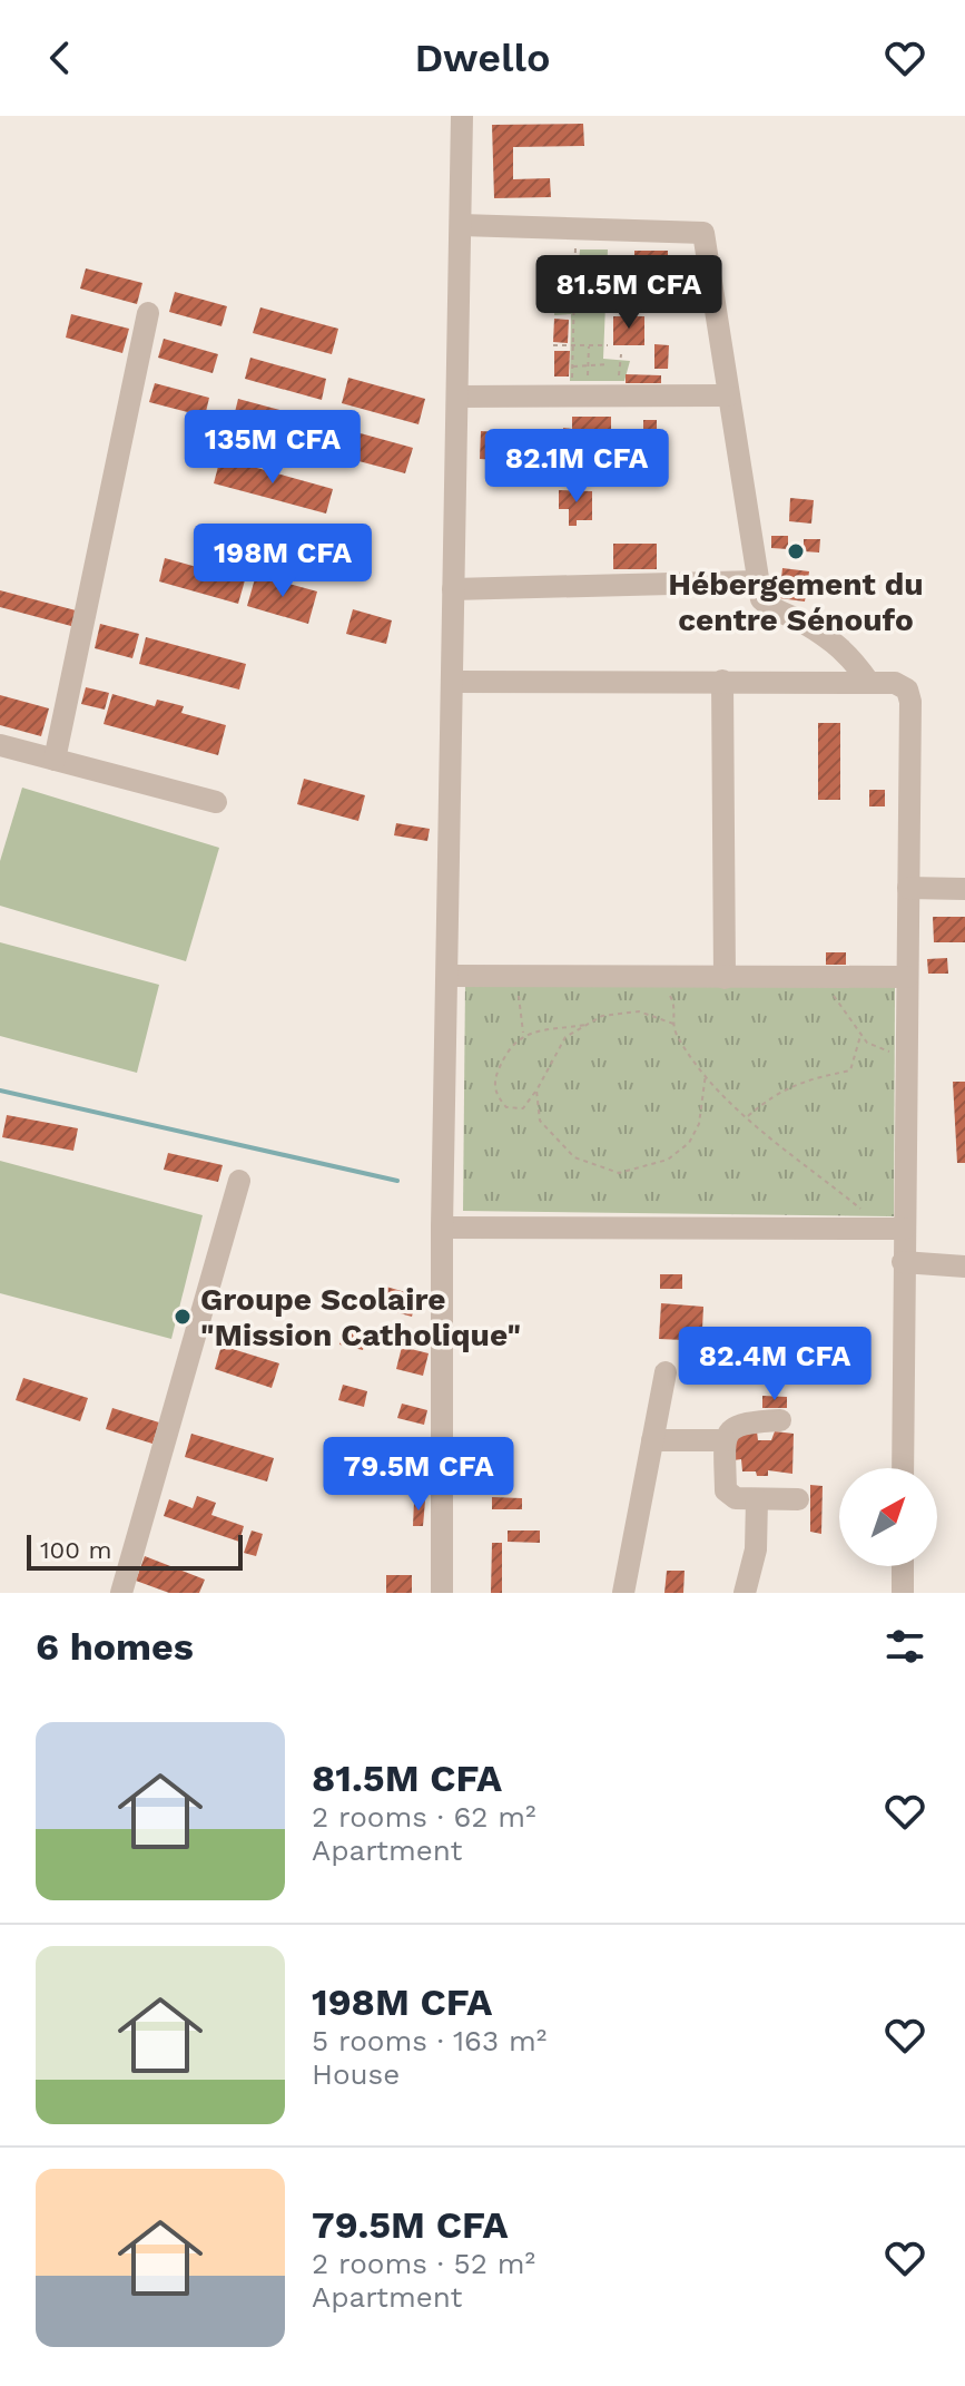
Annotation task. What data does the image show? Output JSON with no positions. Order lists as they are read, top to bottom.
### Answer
{
  "places": ["Hébergement du centre Sénoufo", "Groupe Scolaire \"Mission Catholique\""],
  "scale_bar": "100 m",
  "north": "top right",
  "page": {
    "header": "Dwello",
    "price": [
      "81.5M CFA",
      "135M CFA",
      "82.1M CFA",
      "198M CFA",
      "82.4M CFA",
      "79.5M CFA"
    ],
    "scale": "100 m",
    "heading": "6 homes",
    "list": [
      {
        "name": "81.5M CFA",
        "note": "2 rooms · 62 m² · Apartment"
      },
      {
        "name": "198M CFA",
        "note": "5 rooms · 163 m² · House"
      },
      {
        "name": "79.5M CFA",
        "note": "2 rooms · 52 m² · Apartment"
      }
    ]
  }
}
